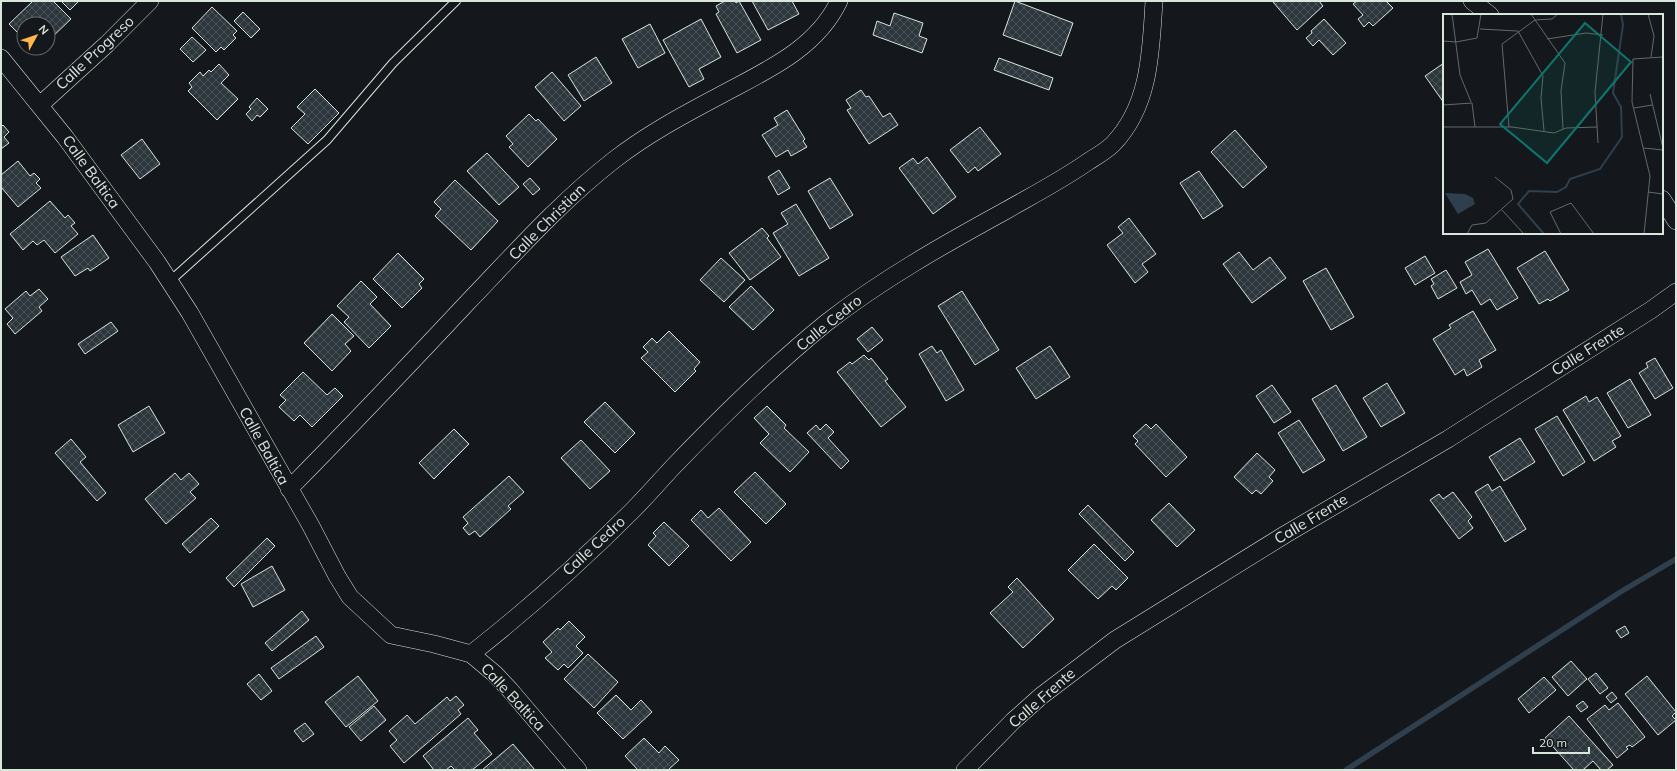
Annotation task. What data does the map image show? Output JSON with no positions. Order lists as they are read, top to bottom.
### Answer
{
  "streets": {
    "street": [
      "Calle Progreso",
      "Calle Baltica",
      "Calle Christian",
      "Calle Cedro",
      "Calle Frente"
    ]
  },
  "crossings": [
    ["Calle Progreso", "Calle Baltica"],
    ["Calle Baltica", "Calle Christian"],
    ["Calle Baltica", "Calle Cedro"]
  ],
  "scale_bar": "20 m",
  "north": "top right"
}
